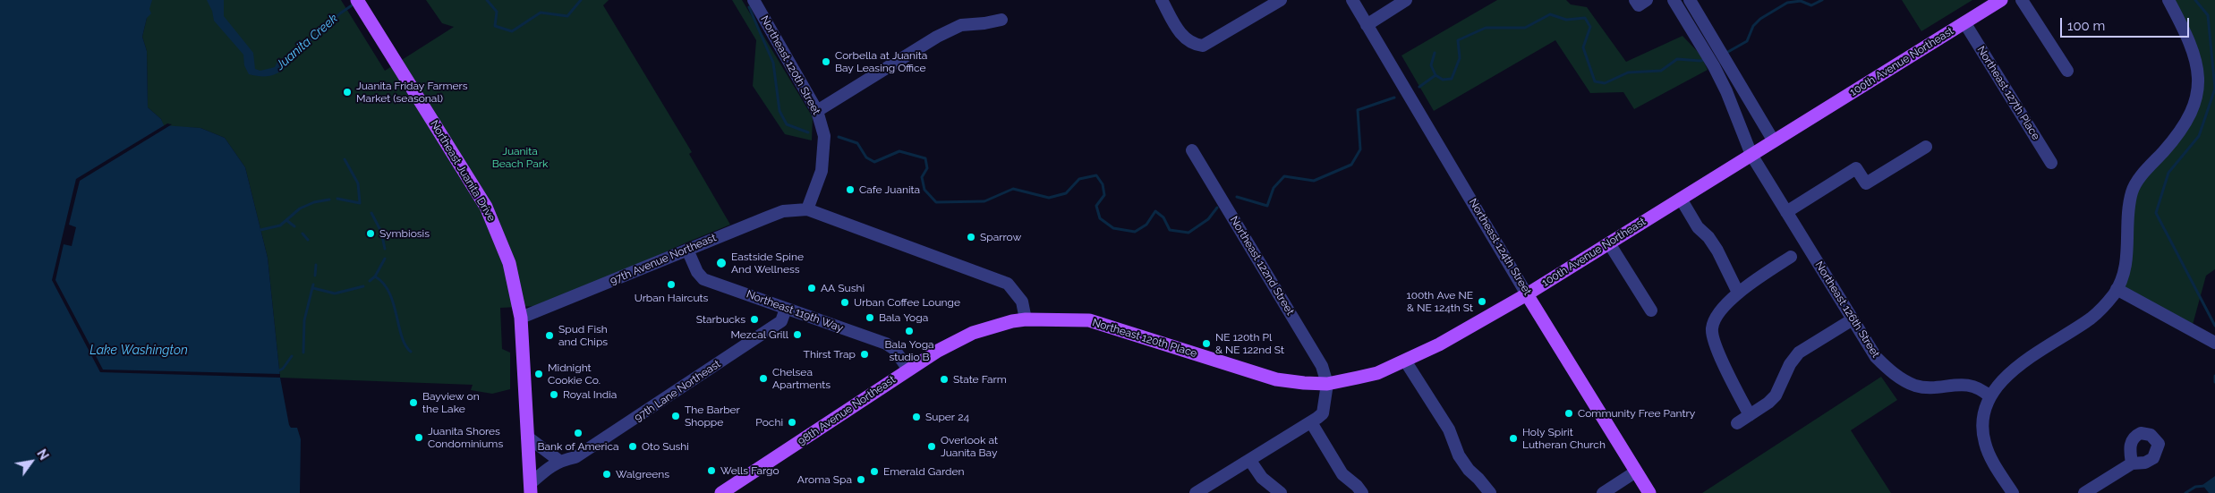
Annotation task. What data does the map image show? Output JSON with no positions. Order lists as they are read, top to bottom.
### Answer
{
  "streets": {
    "main road": [
      "100th Avenue Northeast",
      "Northeast Juanita Drive",
      "Northeast 124th Street",
      "Northeast 120th Place",
      "98th Avenue Northeast"
    ],
    "street": [
      "Northeast 120th Street",
      "Northeast 127th Place",
      "97th Avenue Northeast",
      "Northeast 122nd Street",
      "Northeast 126th Street",
      "Northeast 119th Way",
      "97th Lane Northeast"
    ]
  },
  "crossings": [
    ["100th Avenue Northeast", "Northeast 127th Place"],
    ["100th Avenue Northeast", "Northeast 124th Street"],
    ["100th Avenue Northeast", "Northeast 122nd Street"],
    ["100th Avenue Northeast", "Northeast 126th Street"],
    ["100th Avenue Northeast", "Northeast 120th Place"],
    ["Northeast 120th Street", "97th Avenue Northeast"],
    ["Northeast Juanita Drive", "97th Avenue Northeast"],
    ["Northeast Juanita Drive", "97th Lane Northeast"],
    ["97th Avenue Northeast", "Northeast 119th Way"],
    ["Northeast 122nd Street", "Northeast 120th Place"],
    ["Northeast 119th Way", "97th Lane Northeast"],
    ["Northeast 119th Way", "98th Avenue Northeast"],
    ["Northeast 120th Place", "98th Avenue Northeast"]
  ],
  "water": ["Juanita Creek", "Lake Washington"],
  "parks": ["Juanita Beach Park"],
  "places": [
    "Corbella at Juanita Bay Leasing Office",
    "Juanita Friday Farmers Market (seasonal)",
    "Cafe Juanita",
    "Symbiosis",
    "Sparrow",
    "Eastside Spine And Wellness",
    "Urban Haircuts",
    "AA Sushi",
    "100th Ave NE & NE 124th St",
    "Urban Coffee Lounge",
    "Bala Yoga",
    "Starbucks",
    "Bala Yoga studio B",
    "Mezcal Grill",
    "Spud Fish and Chips",
    "NE 120th Pl & NE 122nd St",
    "Thirst Trap",
    "Midnight Cookie Co.",
    "Chelsea Apartments",
    "State Farm",
    "Royal India",
    "Bayview on the Lake",
    "Community Free Pantry",
    "The Barber Shoppe",
    "Super 24",
    "Pochi",
    "Bank of America",
    "Juanita Shores Condominiums",
    "Holy Spirit Lutheran Church",
    "Oto Sushi",
    "Overlook at Juanita Bay",
    "Wells Fargo",
    "Emerald Garden",
    "Walgreens",
    "Aroma Spa"
  ],
  "scale_bar": "100 m",
  "north": "top right"
}
